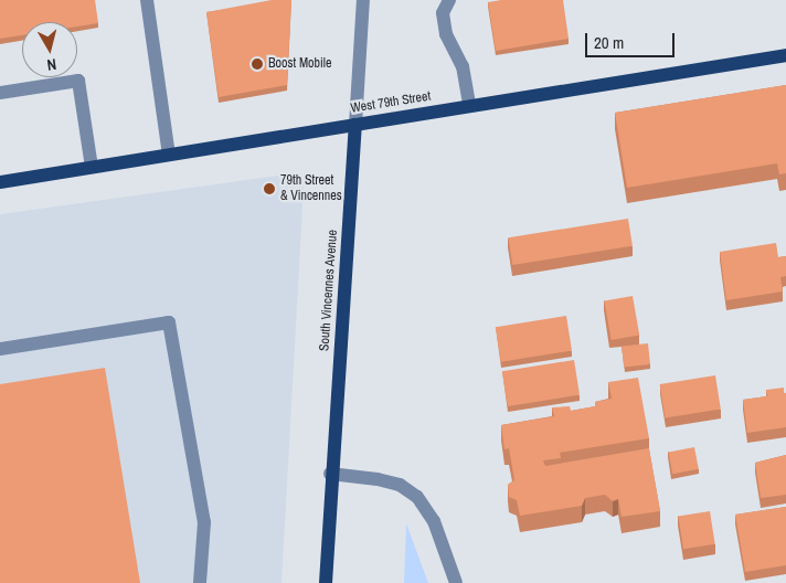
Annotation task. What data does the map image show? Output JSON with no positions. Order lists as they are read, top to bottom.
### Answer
{
  "streets": {
    "main road": ["West 79th Street", "South Vincennes Avenue"]
  },
  "crossings": [
    ["West 79th Street", "South Vincennes Avenue"]
  ],
  "places": ["Boost Mobile", "79th Street & Vincennes"],
  "scale_bar": "20 m",
  "north": "bottom"
}
